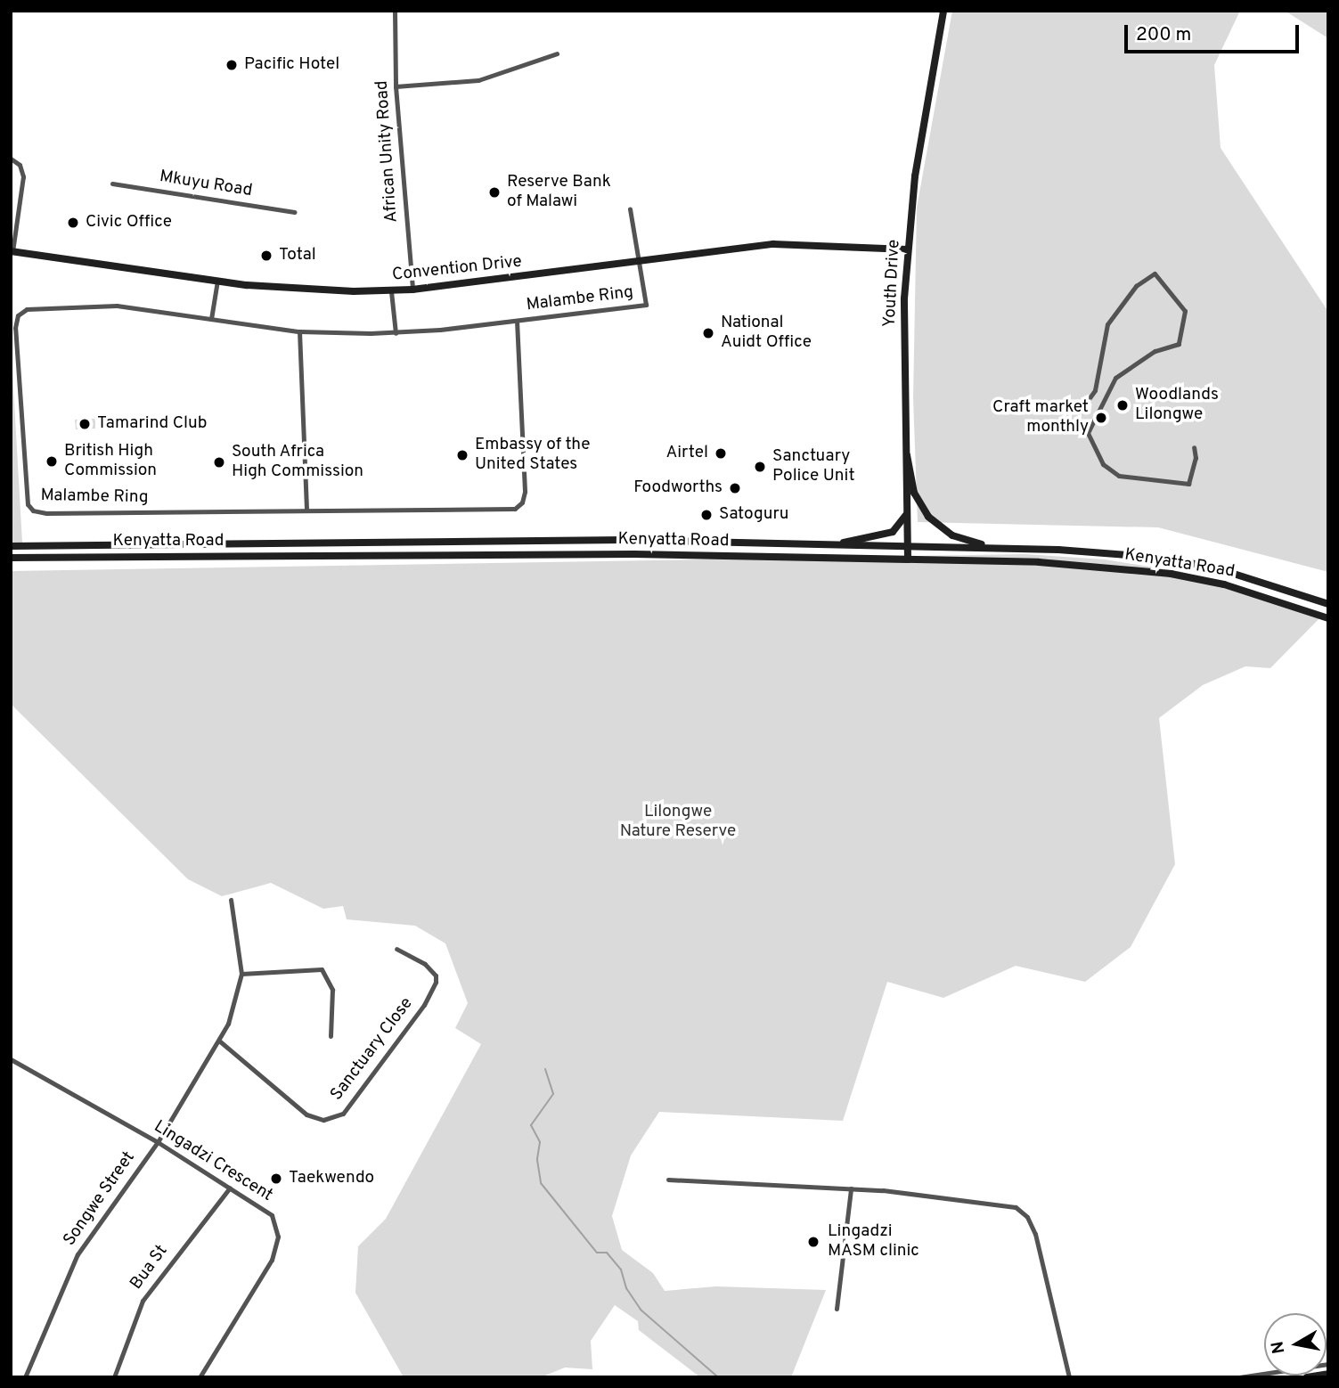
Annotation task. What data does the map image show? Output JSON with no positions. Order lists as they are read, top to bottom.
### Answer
{
  "streets": {
    "main road": ["Convention Drive", "Youth Drive", "Kenyatta Road"],
    "street": [
      "African Unity Road",
      "Mkuyu Road",
      "Malambe Ring",
      "Sanctuary Close",
      "Lingadzi Crescent",
      "Songwe Street",
      "Bua St"
    ]
  },
  "crossings": [
    ["African Unity Road", "Convention Drive"],
    ["Convention Drive", "Youth Drive"],
    ["Convention Drive", "Malambe Ring"],
    ["Youth Drive", "Kenyatta Road"],
    ["Sanctuary Close", "Songwe Street"],
    ["Lingadzi Crescent", "Songwe Street"],
    ["Lingadzi Crescent", "Bua St"]
  ],
  "parks": ["Lilongwe Nature Reserve"],
  "places": [
    "Pacific Hotel",
    "Reserve Bank of Malawi",
    "Civic Office",
    "Total",
    "National Auidt Office",
    "Woodlands Lilongwe",
    "Craft market monthly",
    "Tamarind Club",
    "Airtel",
    "Embassy of the United States",
    "British High Commission",
    "South Africa High Commission",
    "Sanctuary Police Unit",
    "Foodworths",
    "Satoguru",
    "Taekwendo",
    "Lingadzi MASM clinic"
  ],
  "scale_bar": "200 m",
  "north": "left"
}
